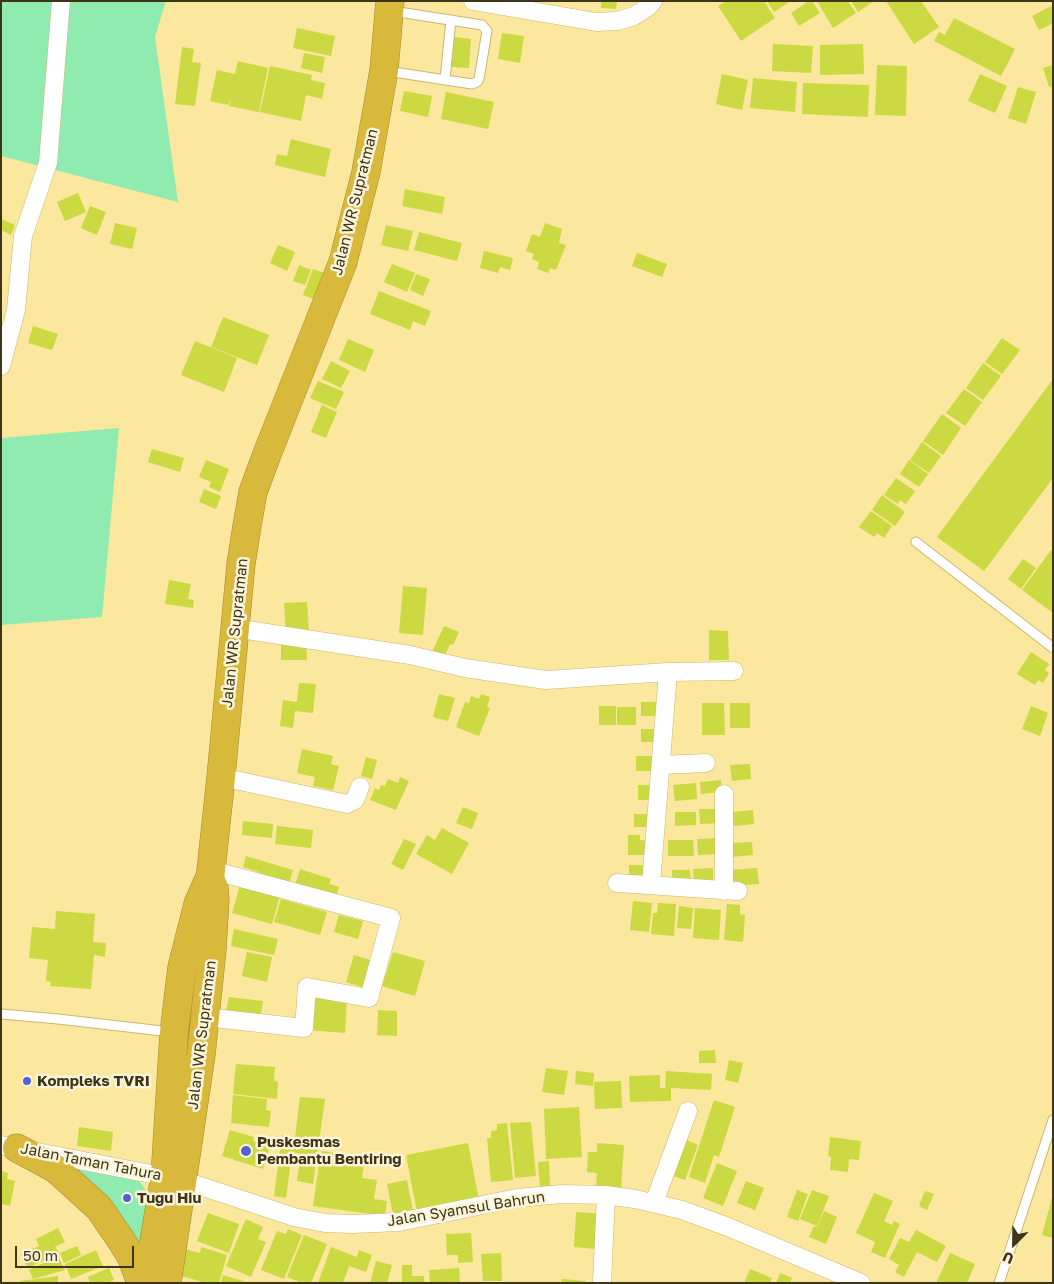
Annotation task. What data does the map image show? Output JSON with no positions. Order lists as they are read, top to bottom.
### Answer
{
  "streets": {
    "highway": ["Jalan WR Supratman"],
    "street": ["Jalan Taman Tahura", "Jalan Syamsul Bahrun"]
  },
  "crossings": [
    ["Jalan WR Supratman", "Jalan Taman Tahura"],
    ["Jalan WR Supratman", "Jalan Syamsul Bahrun"],
    ["Jalan Taman Tahura", "Jalan Syamsul Bahrun"]
  ],
  "places": ["Kompleks TVRI", "Puskesmas Pembantu Bentiring", "Tugu Hiu"],
  "scale_bar": "50 m",
  "north": "bottom left"
}
